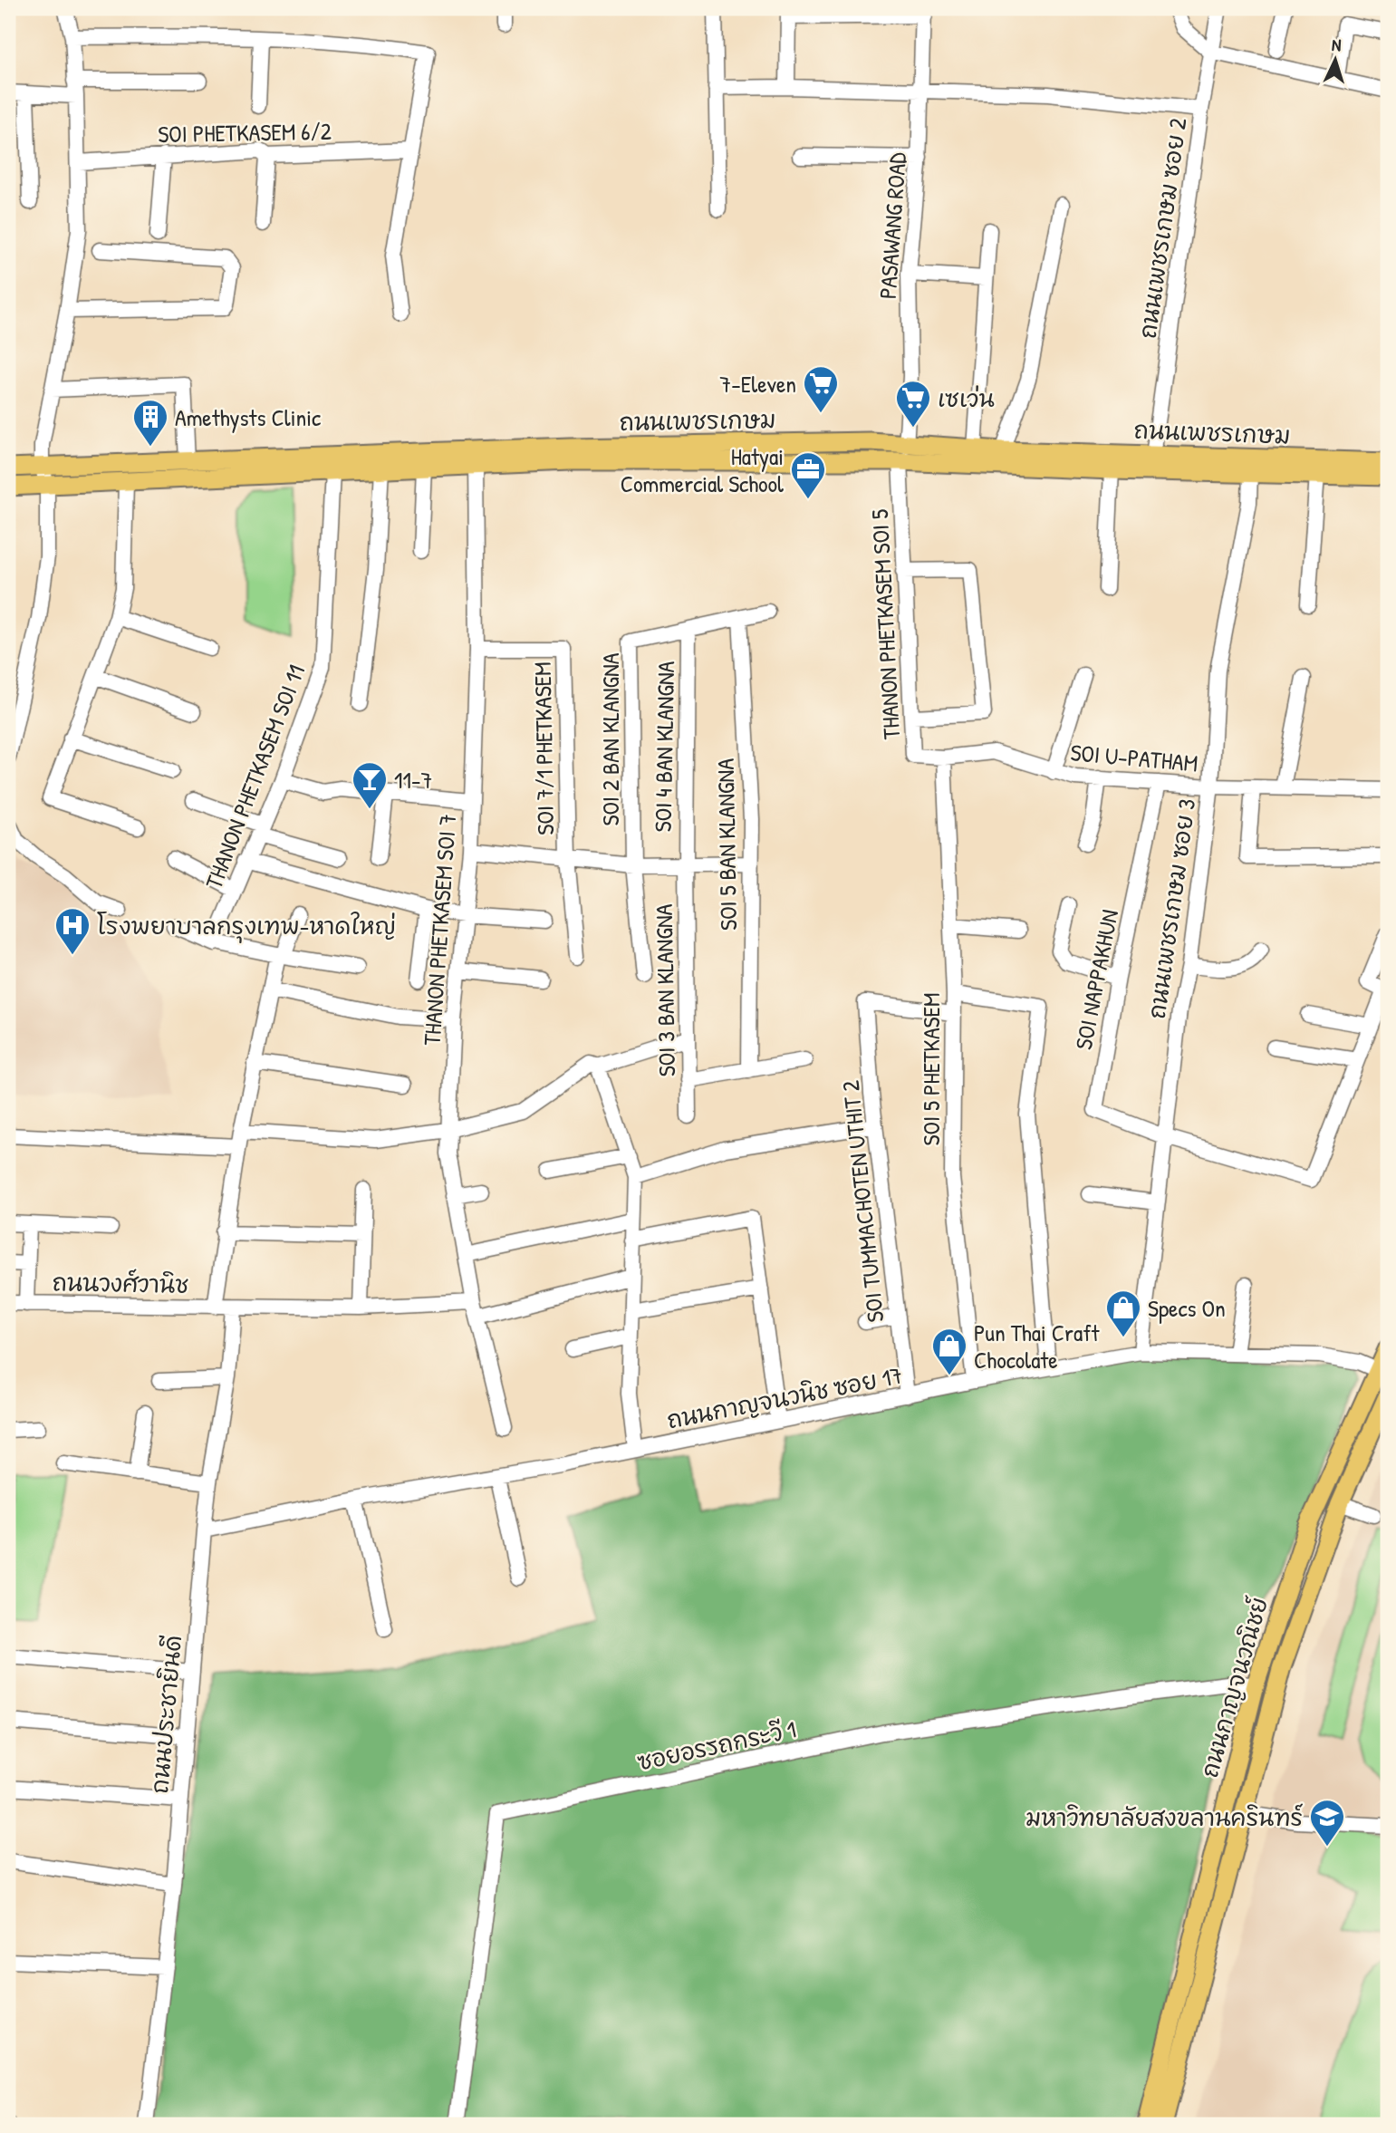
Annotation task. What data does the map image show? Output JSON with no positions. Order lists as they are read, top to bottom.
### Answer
{
  "streets": {
    "main road": ["ถนนเพชรเกษม", "ถนนกาญจนวณิชย์"],
    "street": [
      "SOI PHETKASEM 6/2",
      "PASAWANG ROAD",
      "ถนนเพชรเกษม ซอย 2",
      "THANON PHETKASEM SOI 5",
      "SOI 2 BAN KLANGNA",
      "SOI 4 BAN KLANGNA",
      "SOI 7/1 PHETKASEM",
      "SOI U-PATHAM",
      "THANON PHETKASEM SOI 11",
      "SOI 5 BAN KLANGNA",
      "ถนนเพชรเกษม ซอย 3",
      "THANON PHETKASEM SOI 7",
      "SOI NAPPAKHUN",
      "SOI 3 BAN KLANGNA",
      "SOI 5 PHETKASEM",
      "SOI TUMMACHOTEN UTHIT 2",
      "ถนนวงศ์วานิช",
      "ถนนกาญจนวนิช ซอย 17",
      "ถนนประชายินดี",
      "ซอยอรรถกระวี 1"
    ]
  },
  "crossings": [
    ["PASAWANG ROAD", "ถนนเพชรเกษม"],
    ["PASAWANG ROAD", "THANON PHETKASEM SOI 5"],
    ["ถนนเพชรเกษม ซอย 2", "ถนนเพชรเกษม"],
    ["ถนนเพชรเกษม", "THANON PHETKASEM SOI 5"],
    ["ถนนเพชรเกษม", "THANON PHETKASEM SOI 11"],
    ["ถนนเพชรเกษม", "ถนนเพชรเกษม ซอย 3"],
    ["ถนนเพชรเกษม", "THANON PHETKASEM SOI 7"],
    ["THANON PHETKASEM SOI 5", "SOI U-PATHAM"],
    ["THANON PHETKASEM SOI 5", "SOI 5 PHETKASEM"],
    ["SOI 2 BAN KLANGNA", "SOI 4 BAN KLANGNA"],
    ["SOI 2 BAN KLANGNA", "SOI 5 BAN KLANGNA"],
    ["SOI 4 BAN KLANGNA", "SOI 3 BAN KLANGNA"],
    ["SOI 7/1 PHETKASEM", "THANON PHETKASEM SOI 7"],
    ["SOI U-PATHAM", "ถนนเพชรเกษม ซอย 3"],
    ["SOI U-PATHAM", "SOI NAPPAKHUN"],
    ["SOI U-PATHAM", "SOI 5 PHETKASEM"],
    ["ถนนเพชรเกษม ซอย 3", "SOI NAPPAKHUN"],
    ["ถนนเพชรเกษม ซอย 3", "ถนนกาญจนวนิช ซอย 17"],
    ["THANON PHETKASEM SOI 7", "ถนนวงศ์วานิช"],
    ["SOI 5 PHETKASEM", "SOI TUMMACHOTEN UTHIT 2"],
    ["SOI 5 PHETKASEM", "ถนนกาญจนวนิช ซอย 17"],
    ["SOI TUMMACHOTEN UTHIT 2", "ถนนกาญจนวนิช ซอย 17"],
    ["ถนนวงศ์วานิช", "ถนนประชายินดี"],
    ["ถนนกาญจนวนิช ซอย 17", "ถนนกาญจนวณิชย์"],
    ["ถนนกาญจนวนิช ซอย 17", "ถนนประชายินดี"],
    ["ถนนกาญจนวณิชย์", "ซอยอรรถกระวี 1"]
  ],
  "places": {
    "supermarket": ["7-Eleven", "เซเว่น"],
    "building": ["Amethysts Clinic"],
    "office": ["Hatyai Commercial School"],
    "bar": ["11-7"],
    "hospital": ["โรงพยาบาลกรุงเทพ-หาดใหญ่"],
    "shop": ["Specs On", "Pun Thai Craft Chocolate"],
    "school or university": ["มหาวิทยาลัยสงขลานครินทร์"]
  },
  "north": "top"
}
